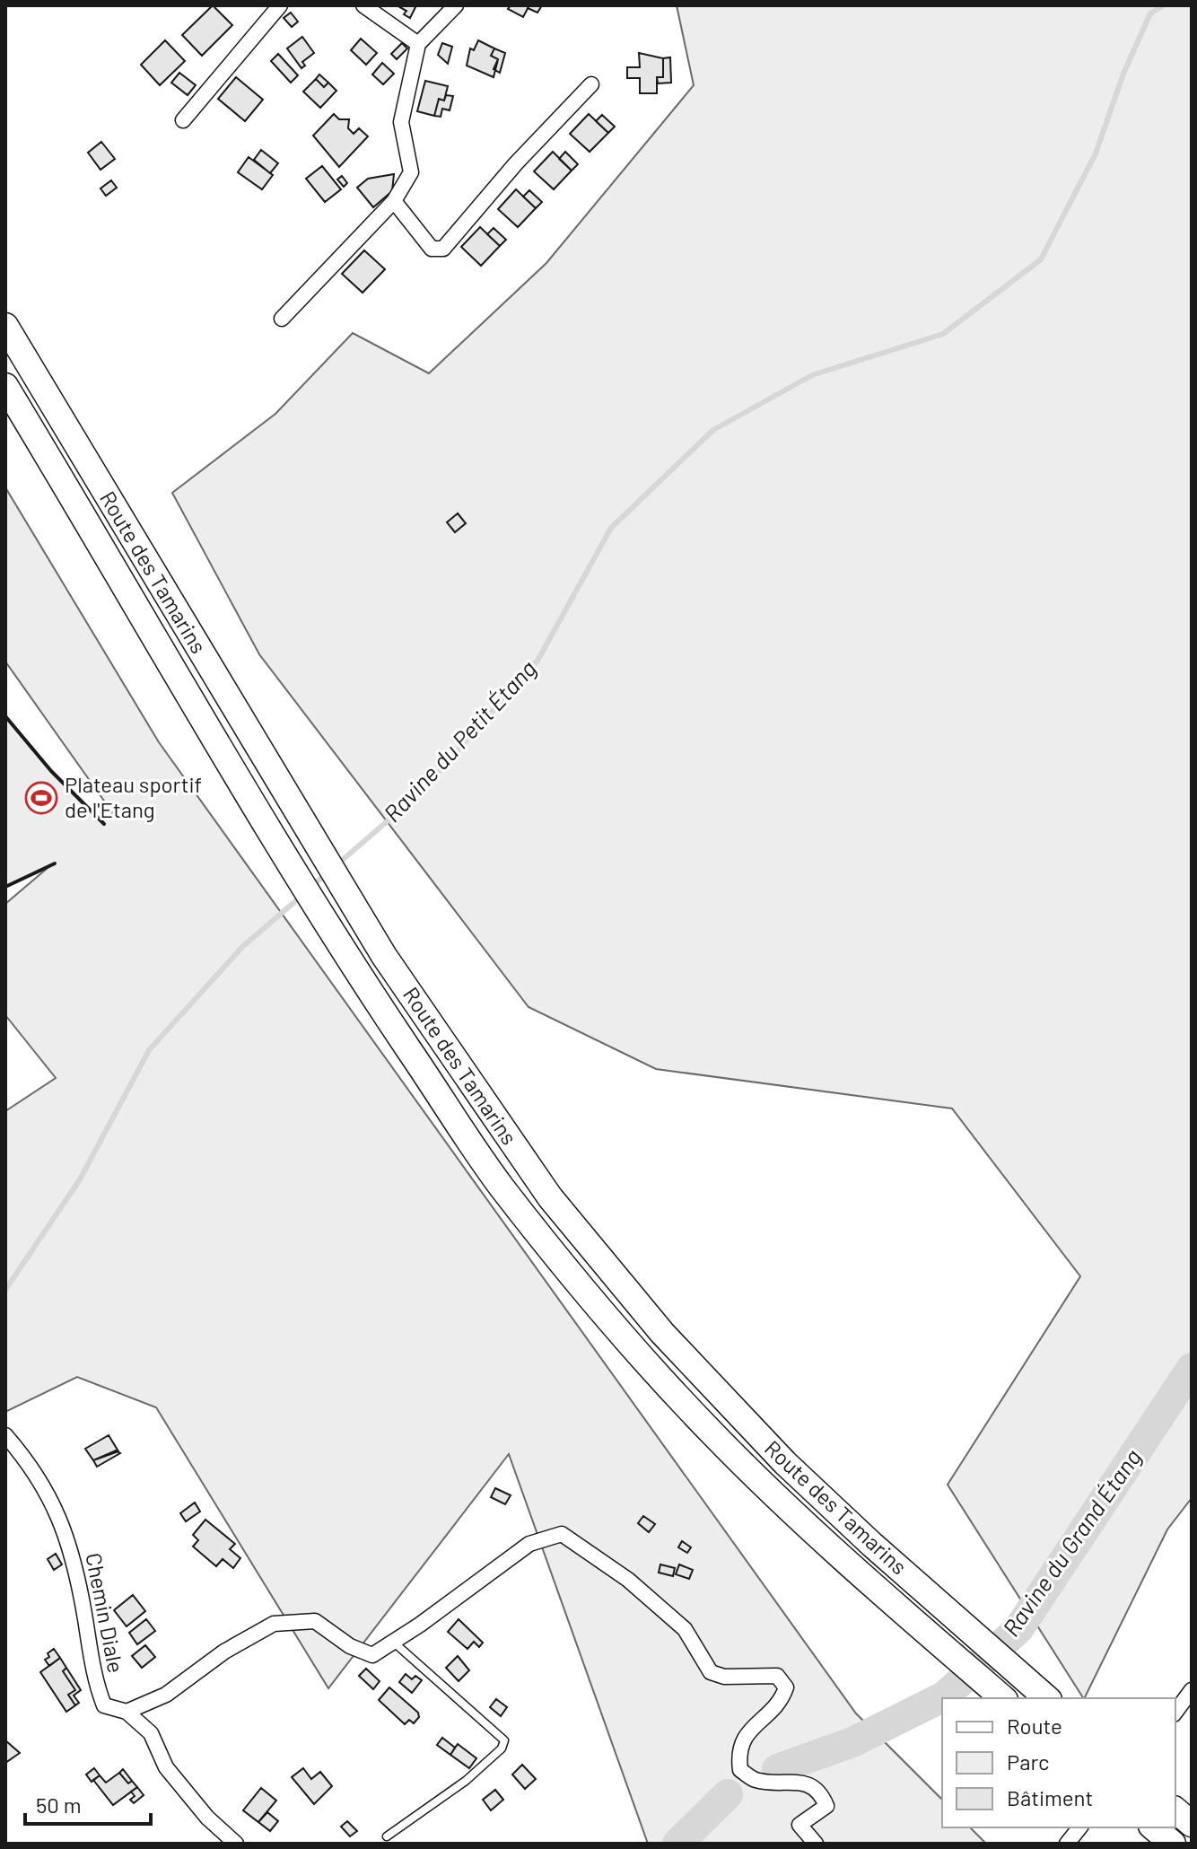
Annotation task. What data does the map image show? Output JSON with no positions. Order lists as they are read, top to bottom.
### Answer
{
  "streets": {
    "highway": ["Route des Tamarins"],
    "street": ["Chemin Diale"]
  },
  "water": ["Ravine du Petit Étang", "Ravine du Grand Étang"],
  "places": {
    "sports": ["Plateau sportif de l'Etang"]
  },
  "legend": ["Route", "Parc", "Bâtiment"],
  "scale_bar": "50 m"
}
